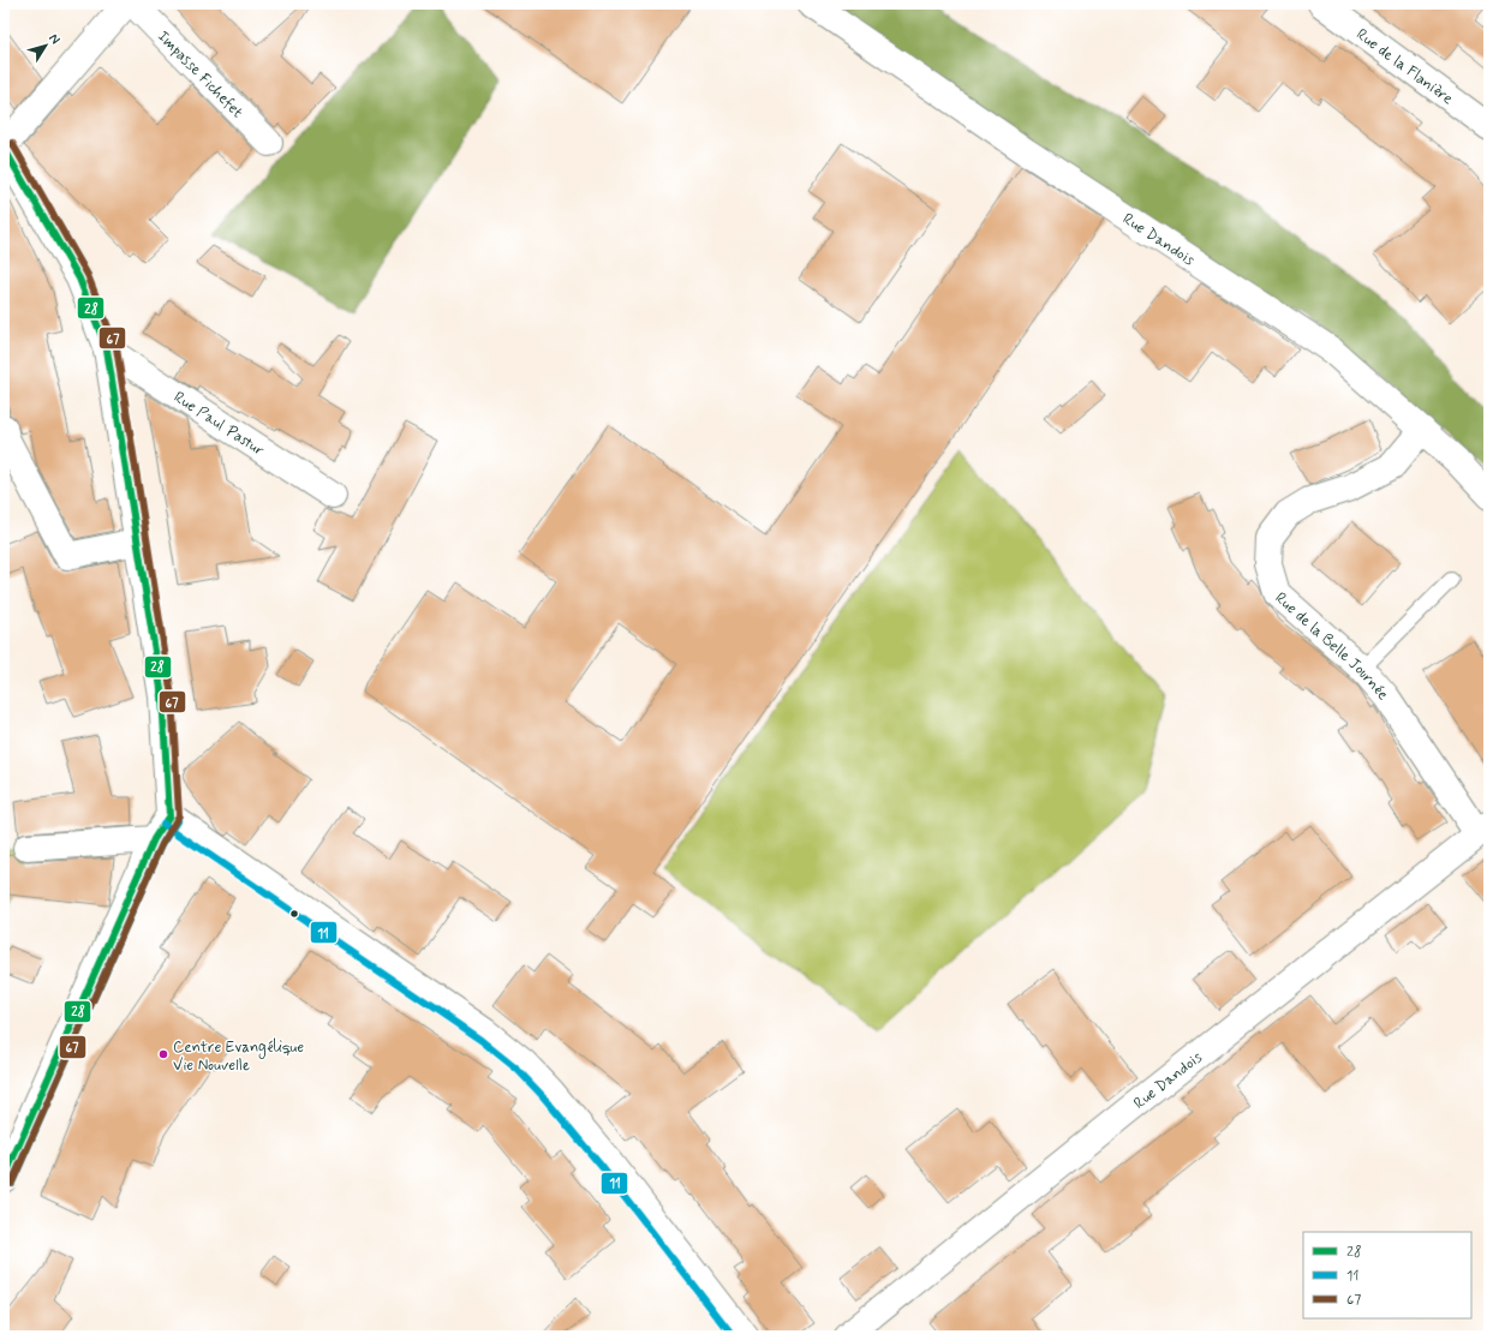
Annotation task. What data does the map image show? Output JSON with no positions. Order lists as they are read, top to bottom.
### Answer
{
  "streets": {
    "street": [
      "Rue de la Flanière",
      "Impasse Fichefet",
      "Rue Dandois",
      "Rue Paul Pastur",
      "Rue de la Belle Journée"
    ]
  },
  "crossings": [
    ["Rue Dandois", "Rue de la Belle Journée"]
  ],
  "places": ["Centre Evangélique Vie Nouvelle"],
  "lines": ["transit line 67", "transit line 28", "transit line 11"],
  "legend": ["28", "11", "67"],
  "north": "top right"
}
